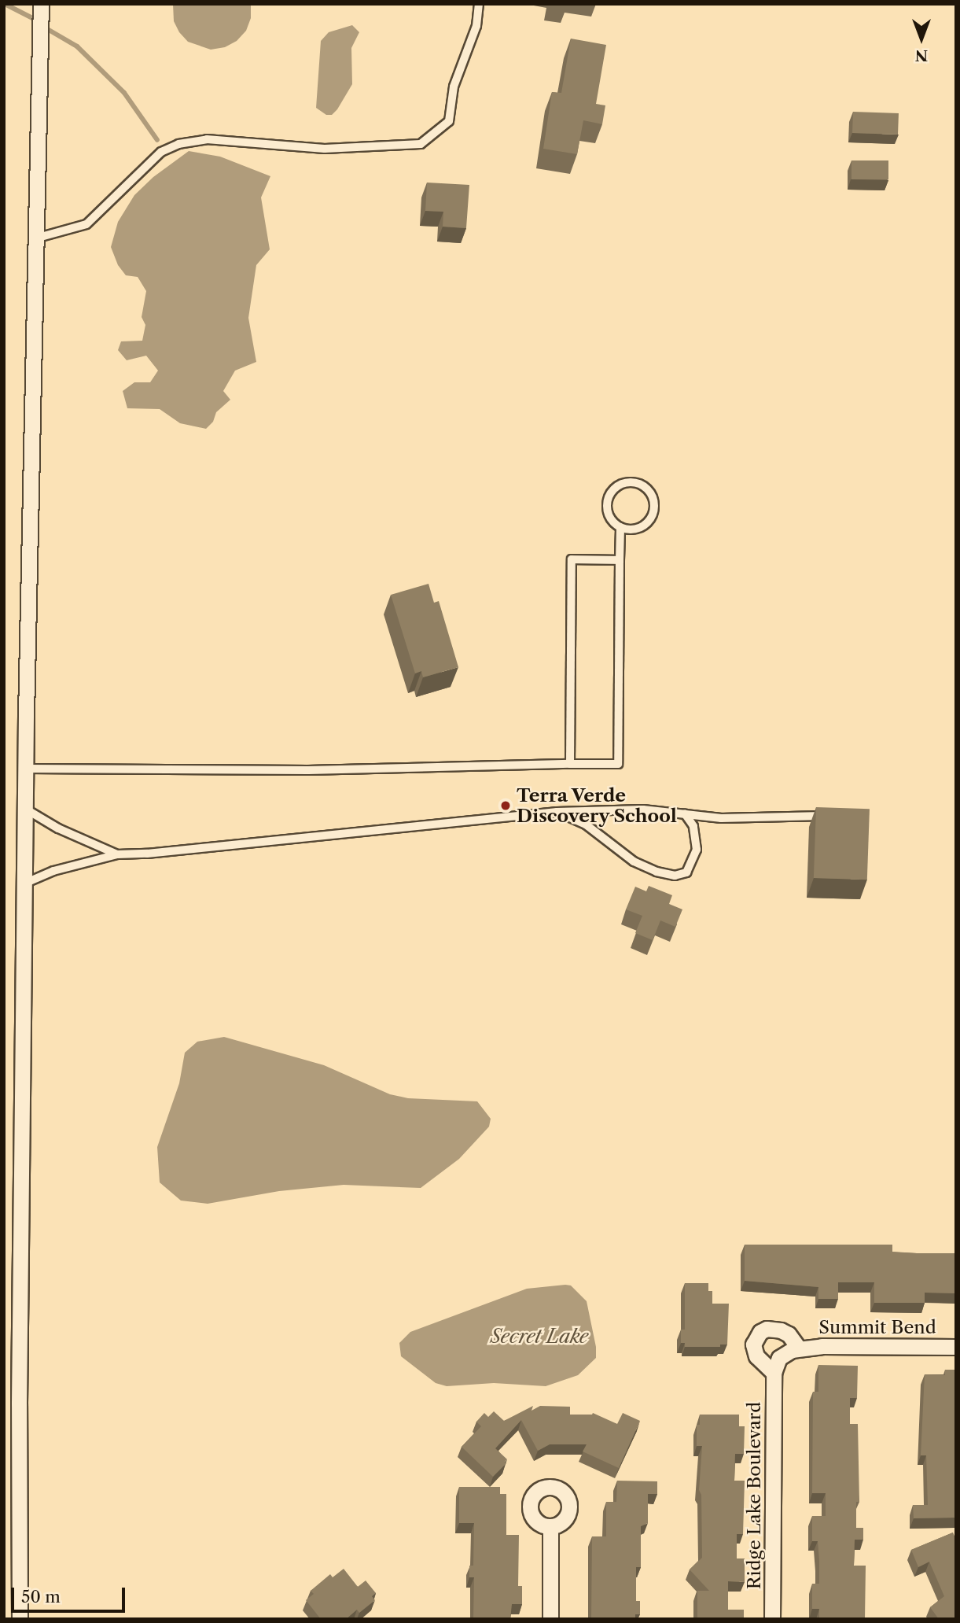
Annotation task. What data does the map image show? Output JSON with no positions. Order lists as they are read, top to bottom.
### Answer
{
  "streets": {
    "street": ["Summit Bend", "Ridge Lake Boulevard"]
  },
  "crossings": [
    ["Summit Bend", "Ridge Lake Boulevard"]
  ],
  "water": ["Secret Lake"],
  "places": ["Terra Verde Discovery School"],
  "scale_bar": "50 m",
  "north": "bottom"
}
